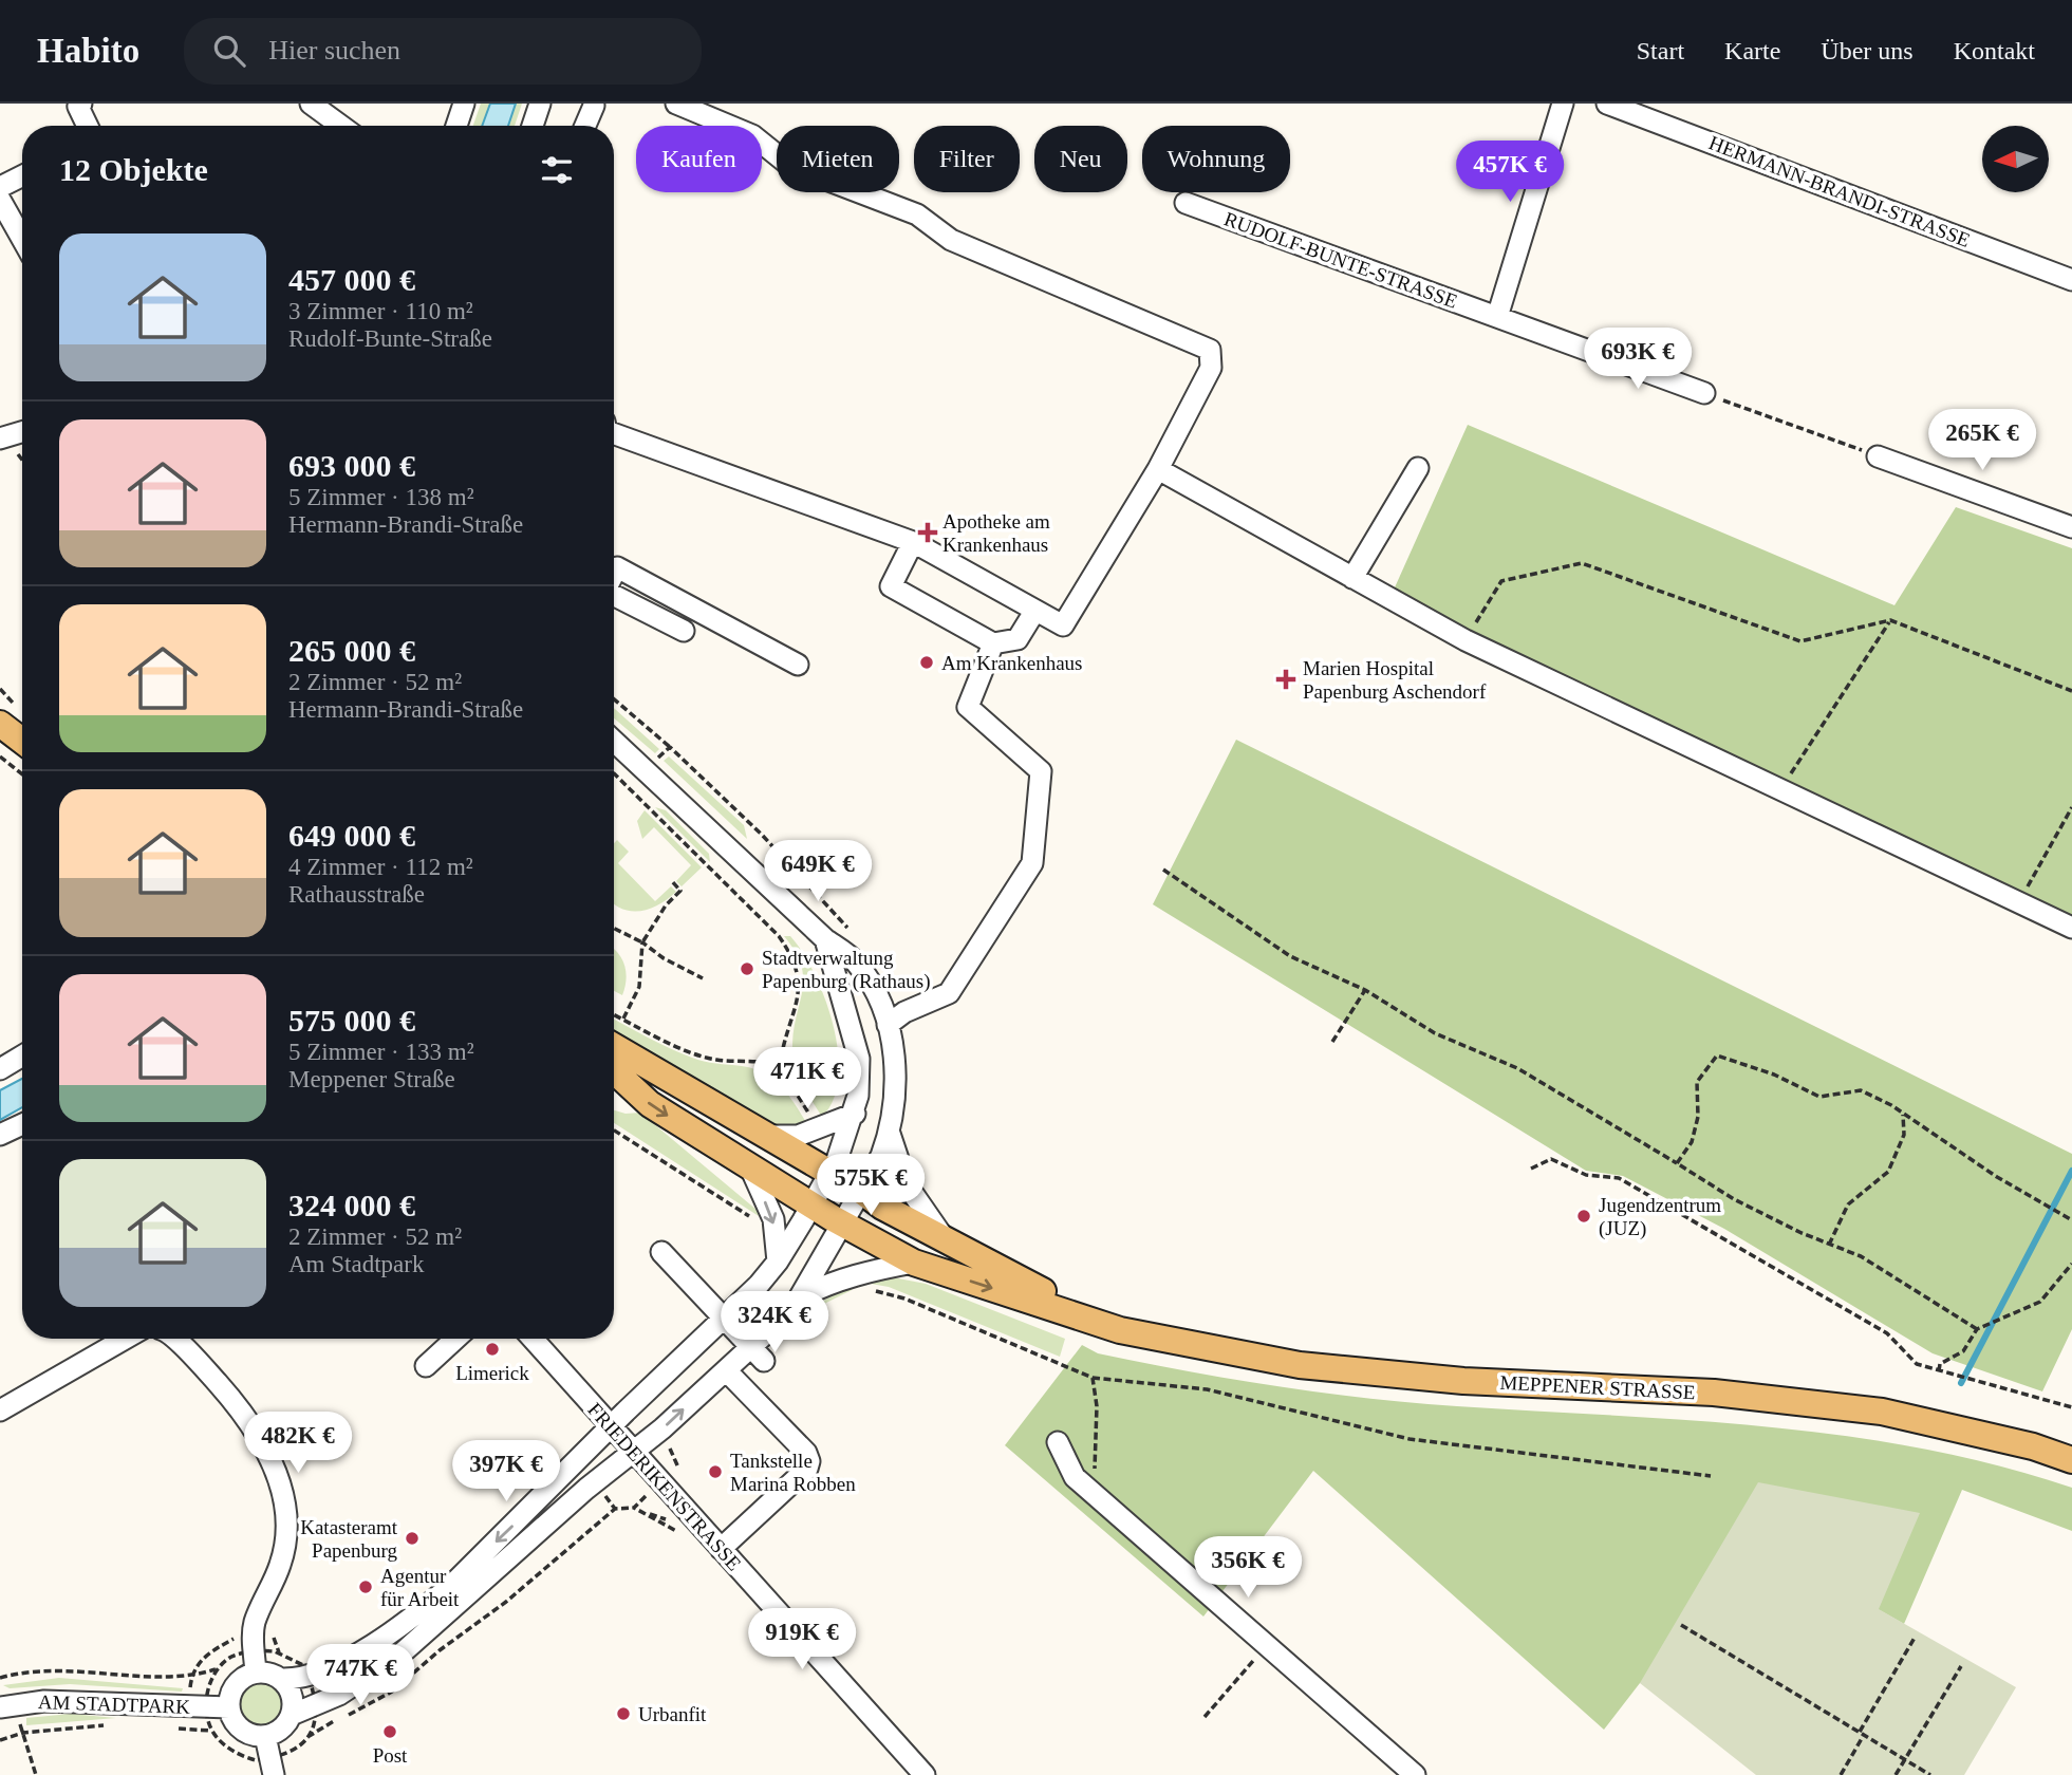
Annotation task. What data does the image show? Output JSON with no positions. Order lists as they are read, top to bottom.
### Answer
{
  "streets": {
    "main road": ["MEPPENER STRASSE"],
    "street": [
      "HERMANN-BRANDI-STRASSE",
      "RUDOLF-BUNTE-STRASSE",
      "FRIEDERIKENSTRASSE",
      "AM STADTPARK"
    ]
  },
  "places": {
    "health": ["Apotheke am Krankenhaus", "Marien Hospital Papenburg Aschendorf"],
    "other": [
      "Am Krankenhaus",
      "Stadtverwaltung Papenburg (Rathaus)",
      "Jugendzentrum (JUZ)",
      "Limerick",
      "Tankstelle Marina Robben",
      "Katasteramt Papenburg",
      "Agentur für Arbeit",
      "Urbanfit",
      "Post"
    ]
  },
  "north": "left",
  "page": {
    "header": "Habito",
    "search": "Hier suchen",
    "nav": [
      "Start",
      "Karte",
      "Über uns",
      "Kontakt"
    ],
    "chip": [
      "Kaufen",
      "Mieten",
      "Filter",
      "Neu",
      "Wohnung"
    ],
    "heading": "12 Objekte",
    "price": [
      "457K €",
      "693K €",
      "265K €",
      "649K €",
      "471K €",
      "575K €",
      "324K €",
      "482K €",
      "397K €",
      "356K €",
      "919K €",
      "747K €"
    ],
    "list": [
      {
        "name": "457 000 €",
        "note": "3 Zimmer · 110 m² · Rudolf-Bunte-Straße"
      },
      {
        "name": "693 000 €",
        "note": "5 Zimmer · 138 m² · Hermann-Brandi-Straße"
      },
      {
        "name": "265 000 €",
        "note": "2 Zimmer · 52 m² · Hermann-Brandi-Straße"
      },
      {
        "name": "649 000 €",
        "note": "4 Zimmer · 112 m² · Rathausstraße"
      },
      {
        "name": "575 000 €",
        "note": "5 Zimmer · 133 m² · Meppener Straße"
      },
      {
        "name": "324 000 €",
        "note": "2 Zimmer · 52 m² · Am Stadtpark"
      }
    ]
  }
}
